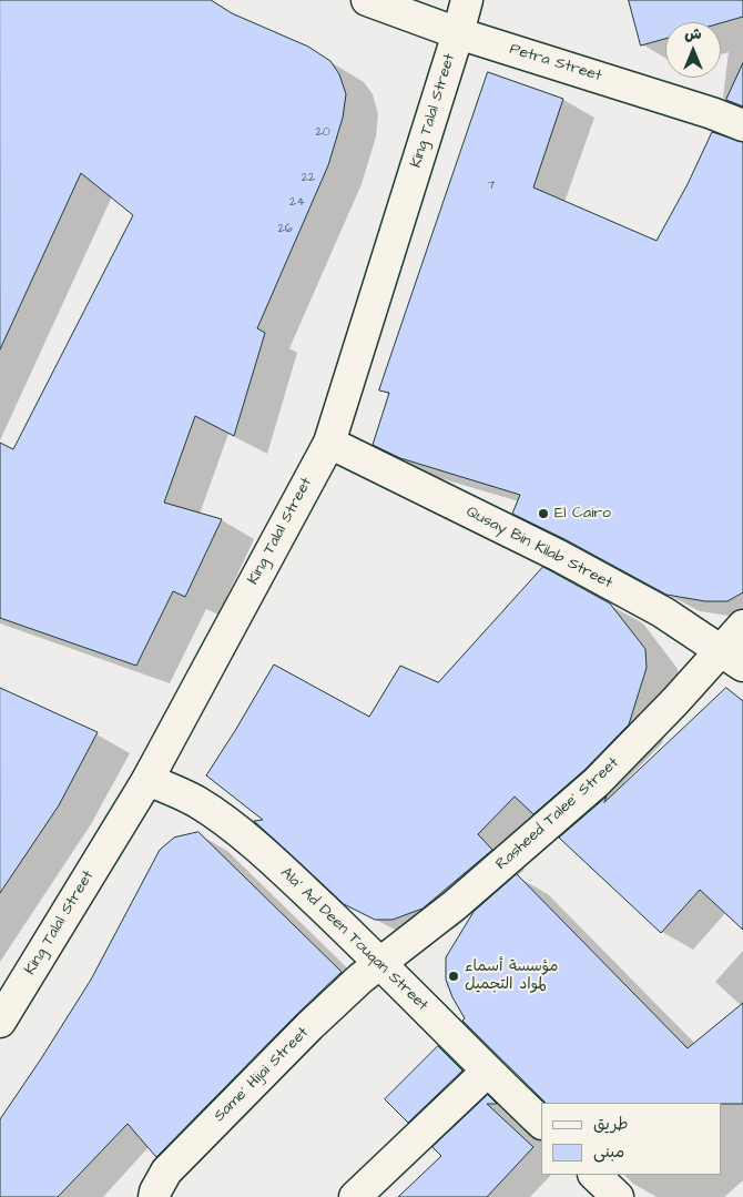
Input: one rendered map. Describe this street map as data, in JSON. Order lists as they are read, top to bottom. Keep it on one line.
{"streets":{"street":["Petra Street","King Talal Street","Qusay Bin Kilab Street","Rasheed Talee' Street","Ala' Ad Deen Touqan Street","Same' Hijai Street"]},"crossings":[["Petra Street","King Talal Street"],["King Talal Street","Qusay Bin Kilab Street"],["King Talal Street","Ala' Ad Deen Touqan Street"],["Qusay Bin Kilab Street","Rasheed Talee' Street"],["Rasheed Talee' Street","Ala' Ad Deen Touqan Street"],["Rasheed Talee' Street","Same' Hijai Street"],["Ala' Ad Deen Touqan Street","Same' Hijai Street"]],"places":["El Cairo","مؤسسة أسماء لمواد التجميل"],"house_numbers":["20","22","7","24","26"],"legend":["طريق","مبنى"],"north":"top"}
